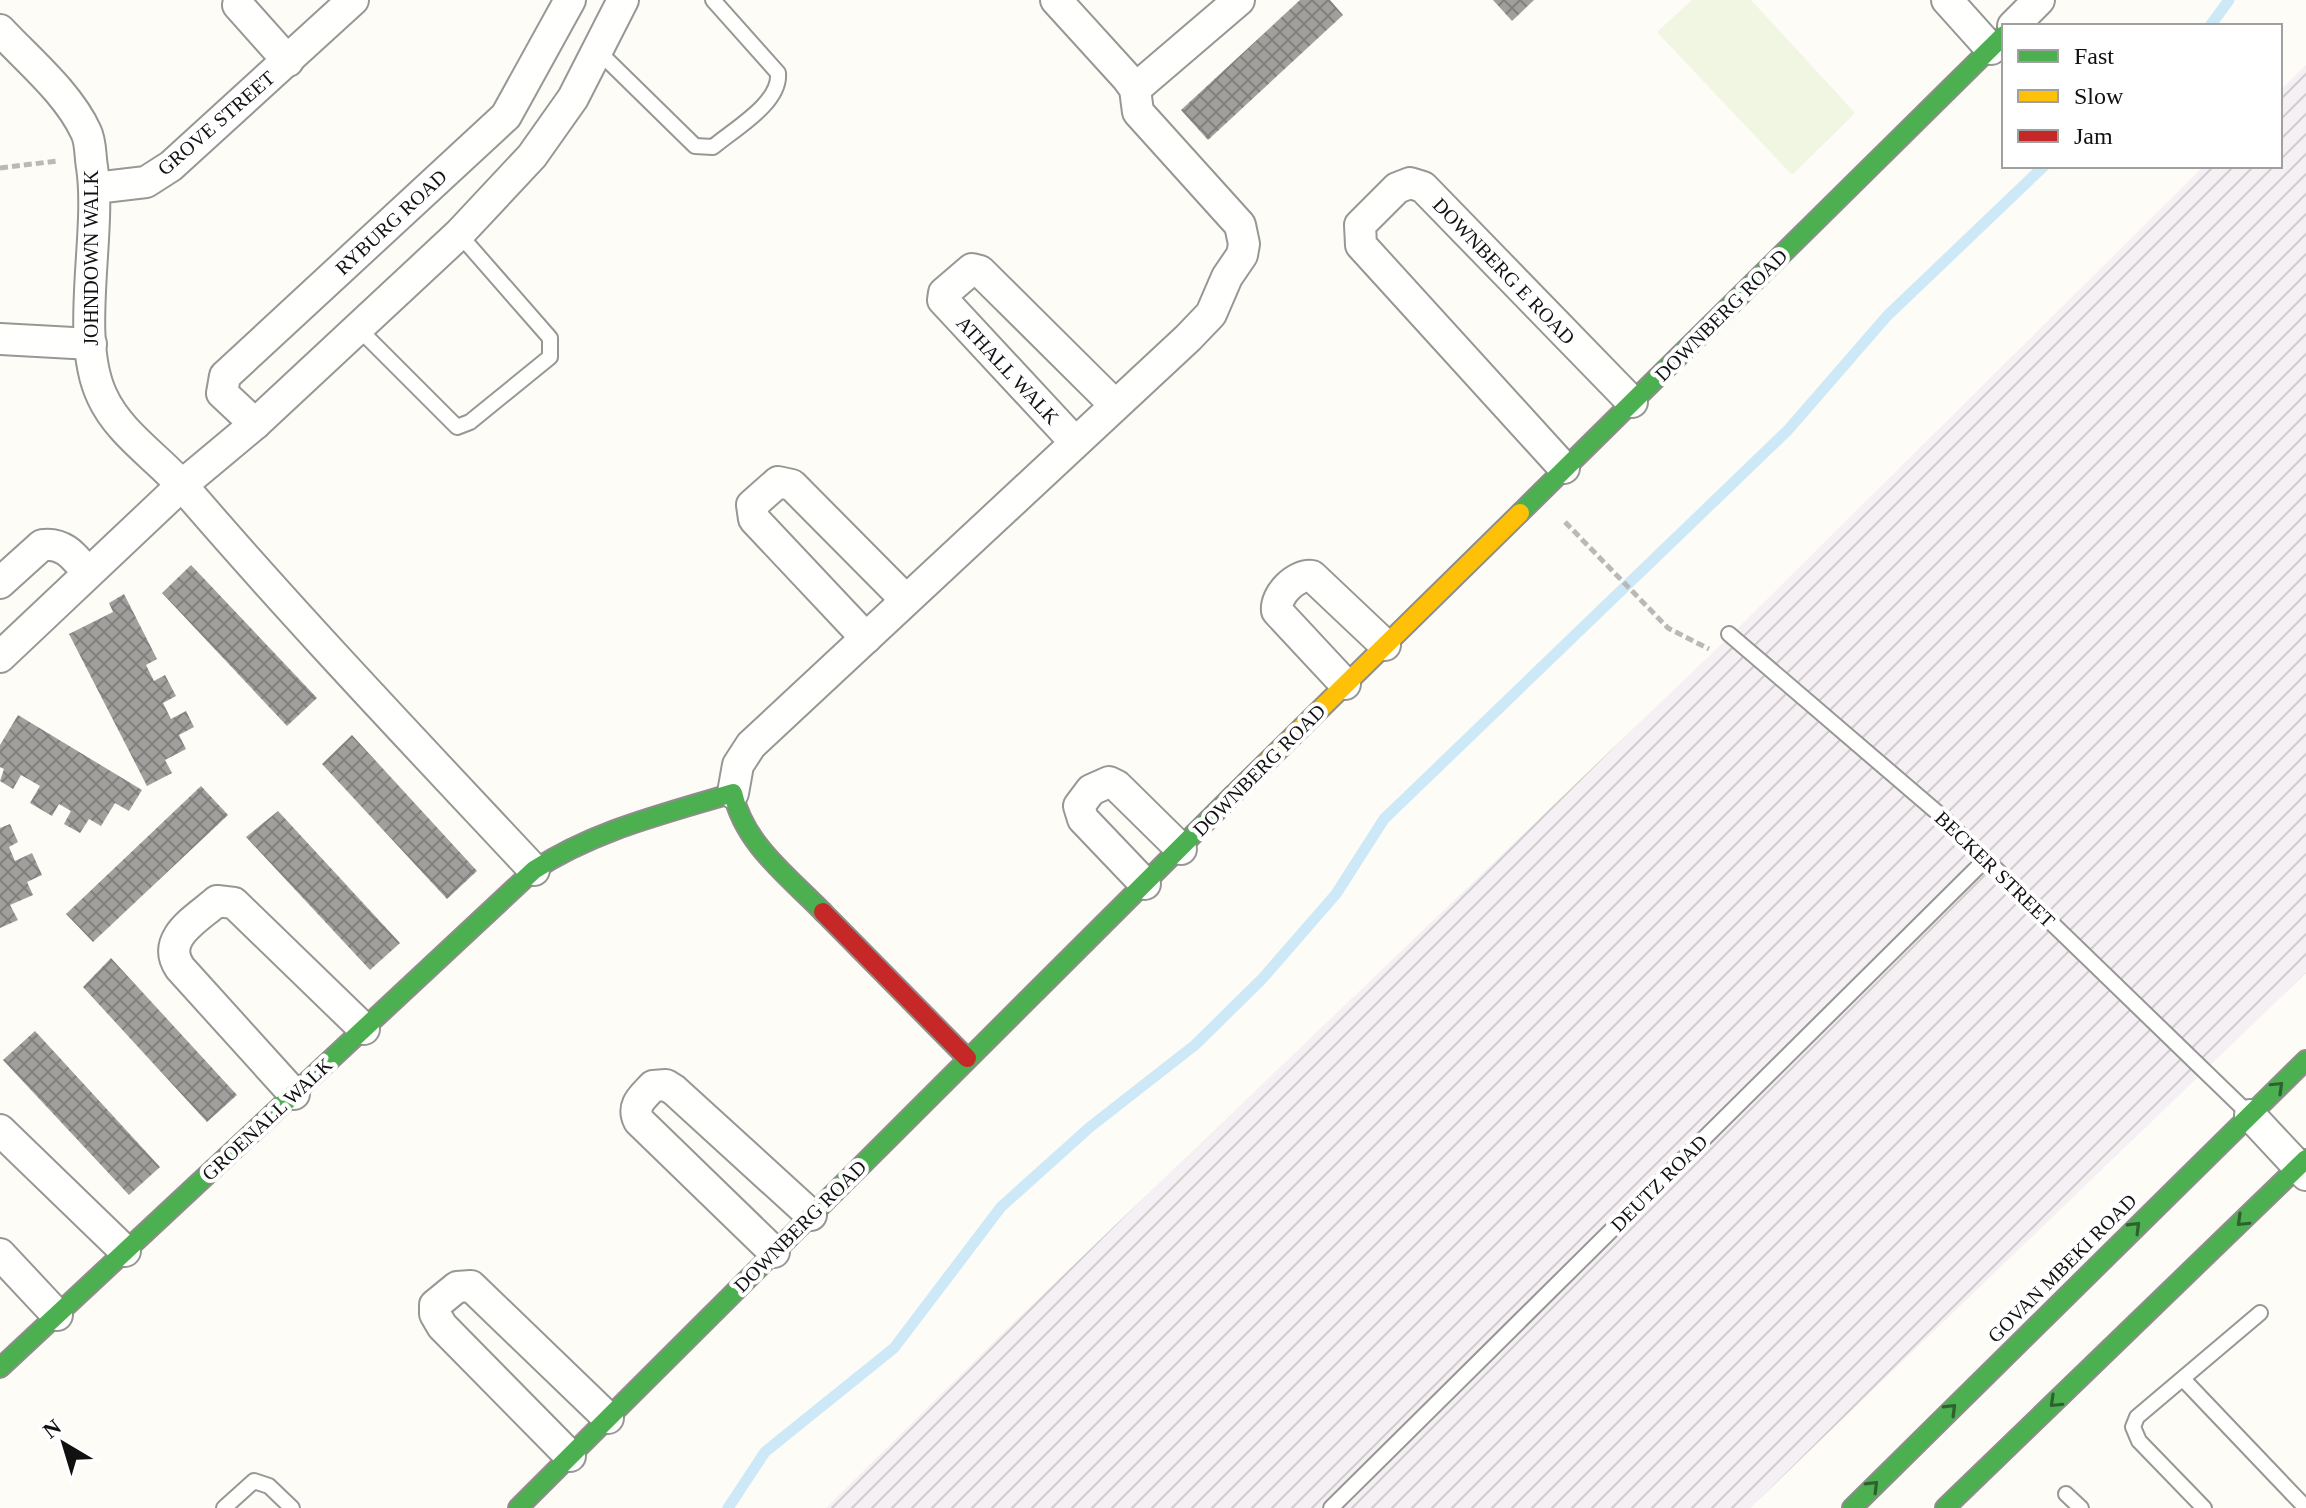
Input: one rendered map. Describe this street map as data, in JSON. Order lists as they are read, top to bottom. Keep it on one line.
{"streets":{"street":["GROVE STREET","RYBURG ROAD","JOHNDOWN WALK","DOWNBERG E ROAD","DOWNBERG ROAD","ATHALL WALK","GROENALL WALK","GOVAN MBEKI ROAD"],"lane":["BECKER STREET","DEUTZ ROAD"]},"crossings":[["GROVE STREET","JOHNDOWN WALK"],["DOWNBERG E ROAD","DOWNBERG ROAD"],["ATHALL WALK","GROENALL WALK"],["BECKER STREET","DEUTZ ROAD"],["BECKER STREET","GOVAN MBEKI ROAD"]],"legend":["Fast","Slow","Jam"],"north":"top left"}
